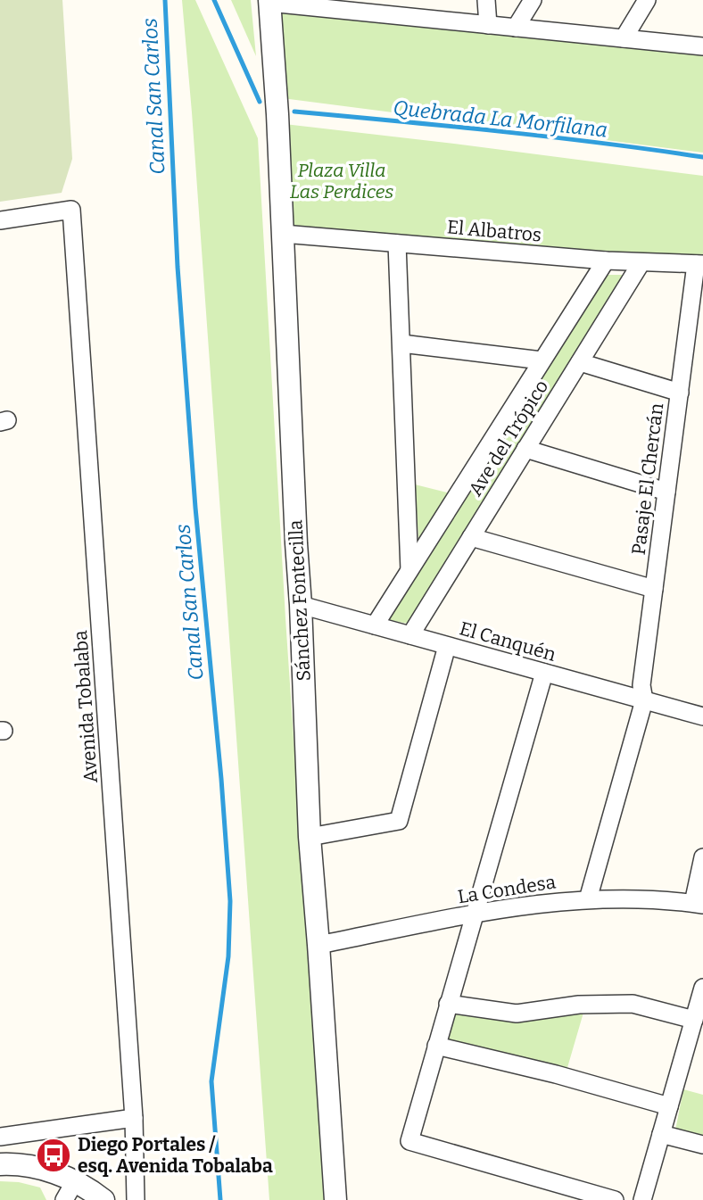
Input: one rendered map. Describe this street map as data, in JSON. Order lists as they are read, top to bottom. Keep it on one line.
{"streets":{"street":["El Albatros","Ave del Trópico","Pasaje El Chercán","Sánchez Fontecilla","El Canquén","Avenida Tobalaba","La Condesa"]},"crossings":[["El Albatros","Ave del Trópico"],["El Albatros","Pasaje El Chercán"],["El Albatros","Sánchez Fontecilla"],["Ave del Trópico","El Canquén"],["Pasaje El Chercán","El Canquén"],["Pasaje El Chercán","La Condesa"],["Sánchez Fontecilla","El Canquén"],["Sánchez Fontecilla","La Condesa"]],"water":["Canal San Carlos","Quebrada La Morfilana"],"parks":["Plaza Villa Las Perdices"],"places":{"bus stop":["Diego Portales / esq. Avenida Tobalaba"]}}
